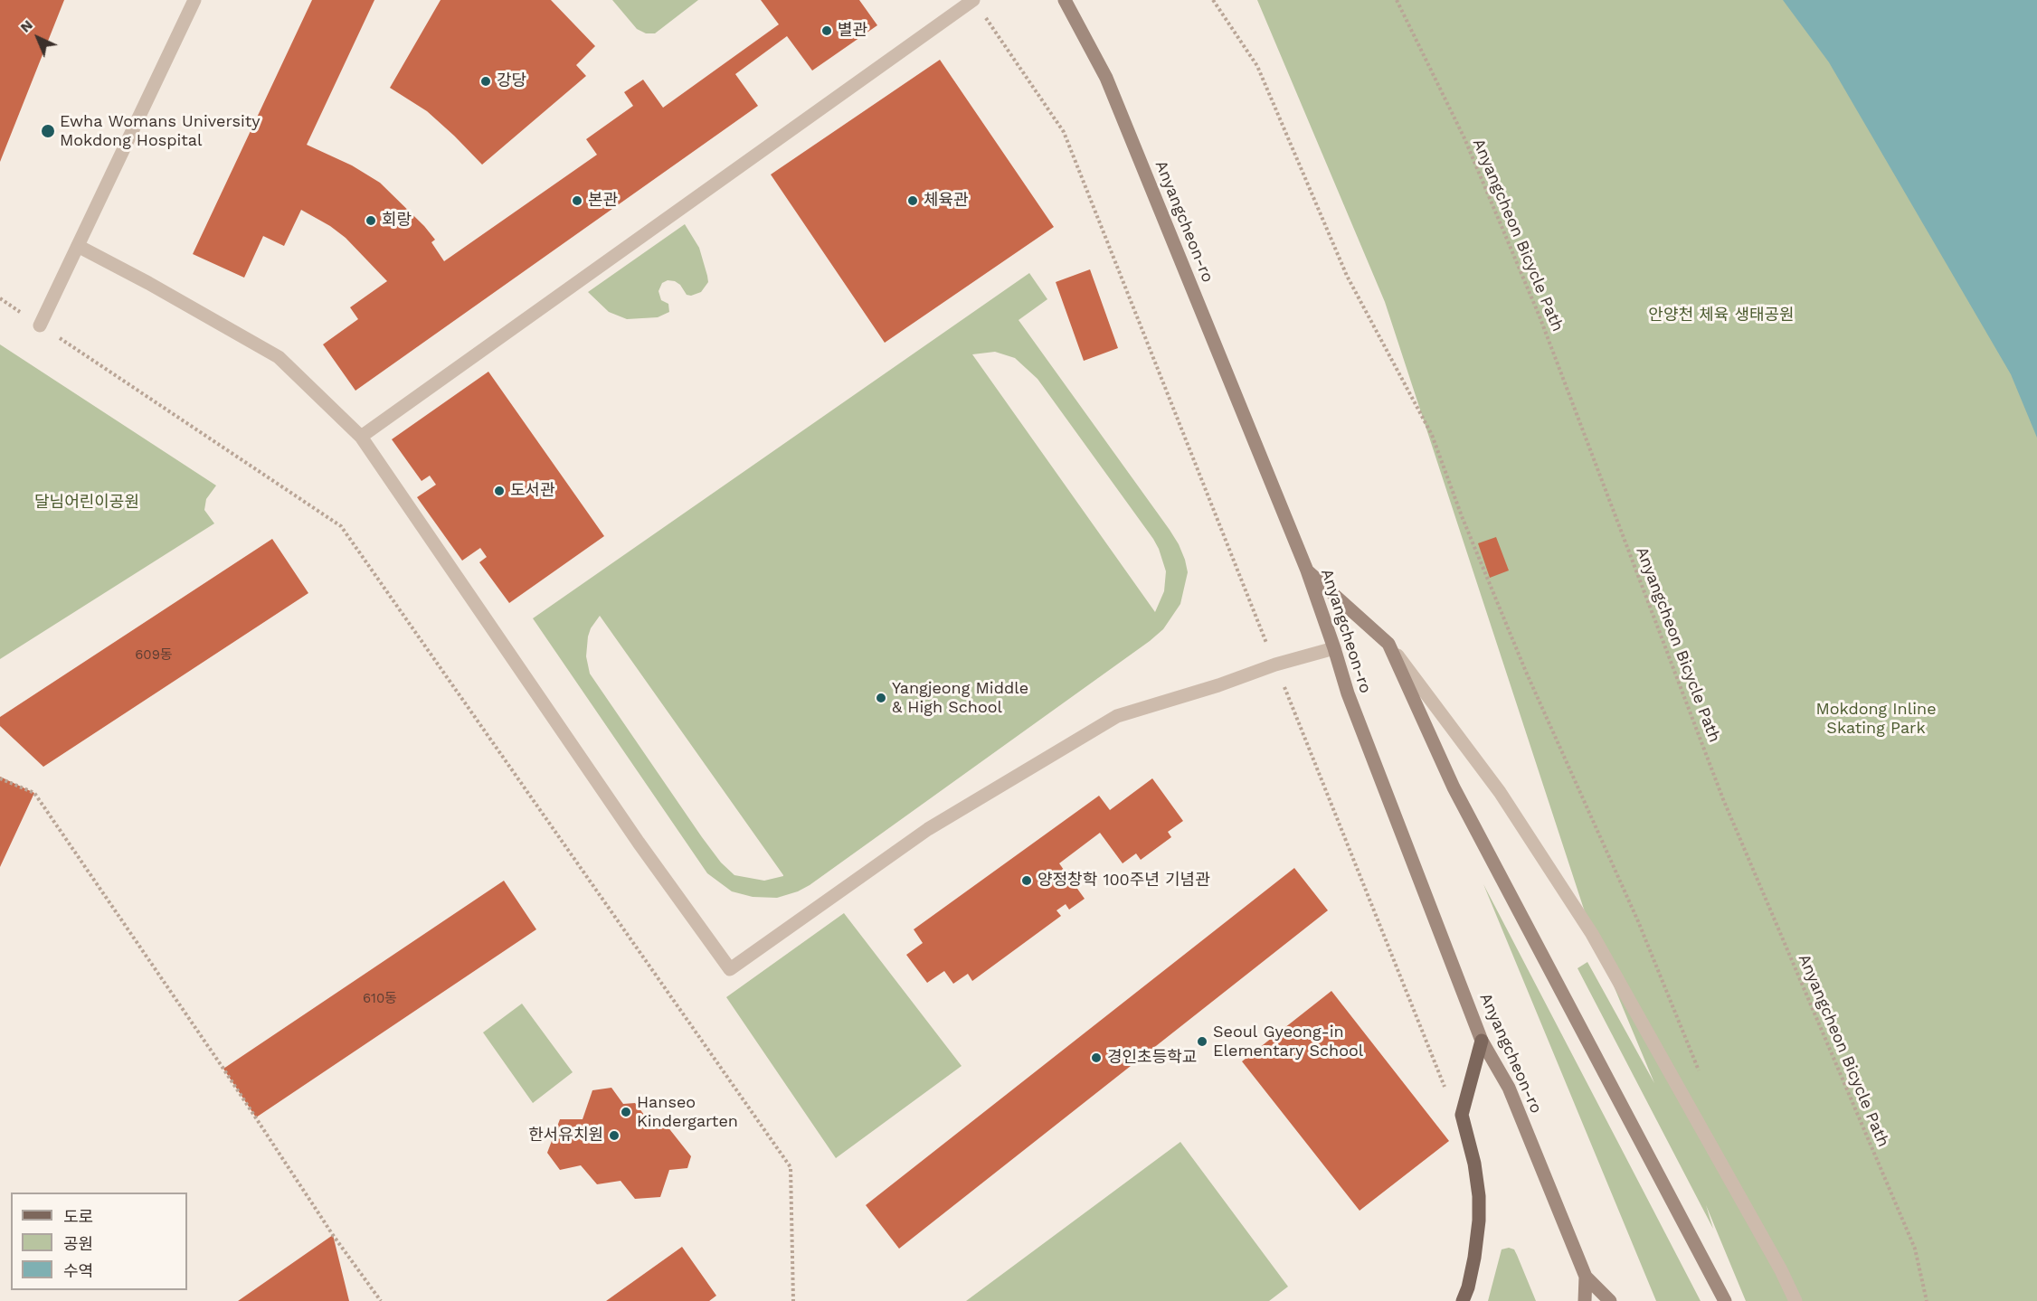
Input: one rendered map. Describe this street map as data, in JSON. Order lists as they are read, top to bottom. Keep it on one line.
{"streets":{"main road":["Anyangcheon-ro"],"path":["Anyangcheon Bicycle Path"]},"parks":["안양천 체육 생태공원","달님어린이공원","Mokdong Inline Skating Park"],"places":["별관","강당","Ewha Womans University Mokdong Hospital","본관","체육관","회랑","도서관","Yangjeong Middle & High School","양정창학 100주년 기념관","Seoul Gyeong-in Elementary School","경인초등학교","Hanseo Kindergarten","한서유치원"],"house_numbers":["609동","610동"],"legend":["도로","공원","수역"],"north":"top left"}
